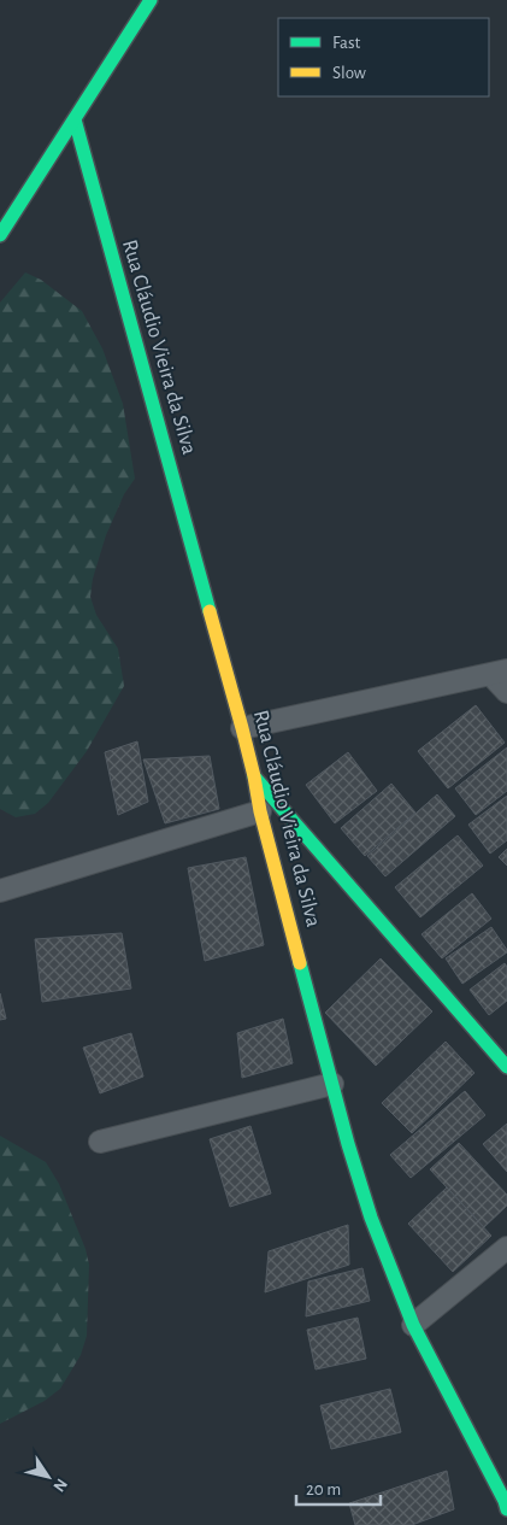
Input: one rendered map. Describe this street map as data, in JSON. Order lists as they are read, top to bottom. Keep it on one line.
{"streets":{"street":["Rua Cláudio Vieira da Silva"]},"legend":["Fast","Slow"],"scale_bar":"20 m","north":"bottom right"}
